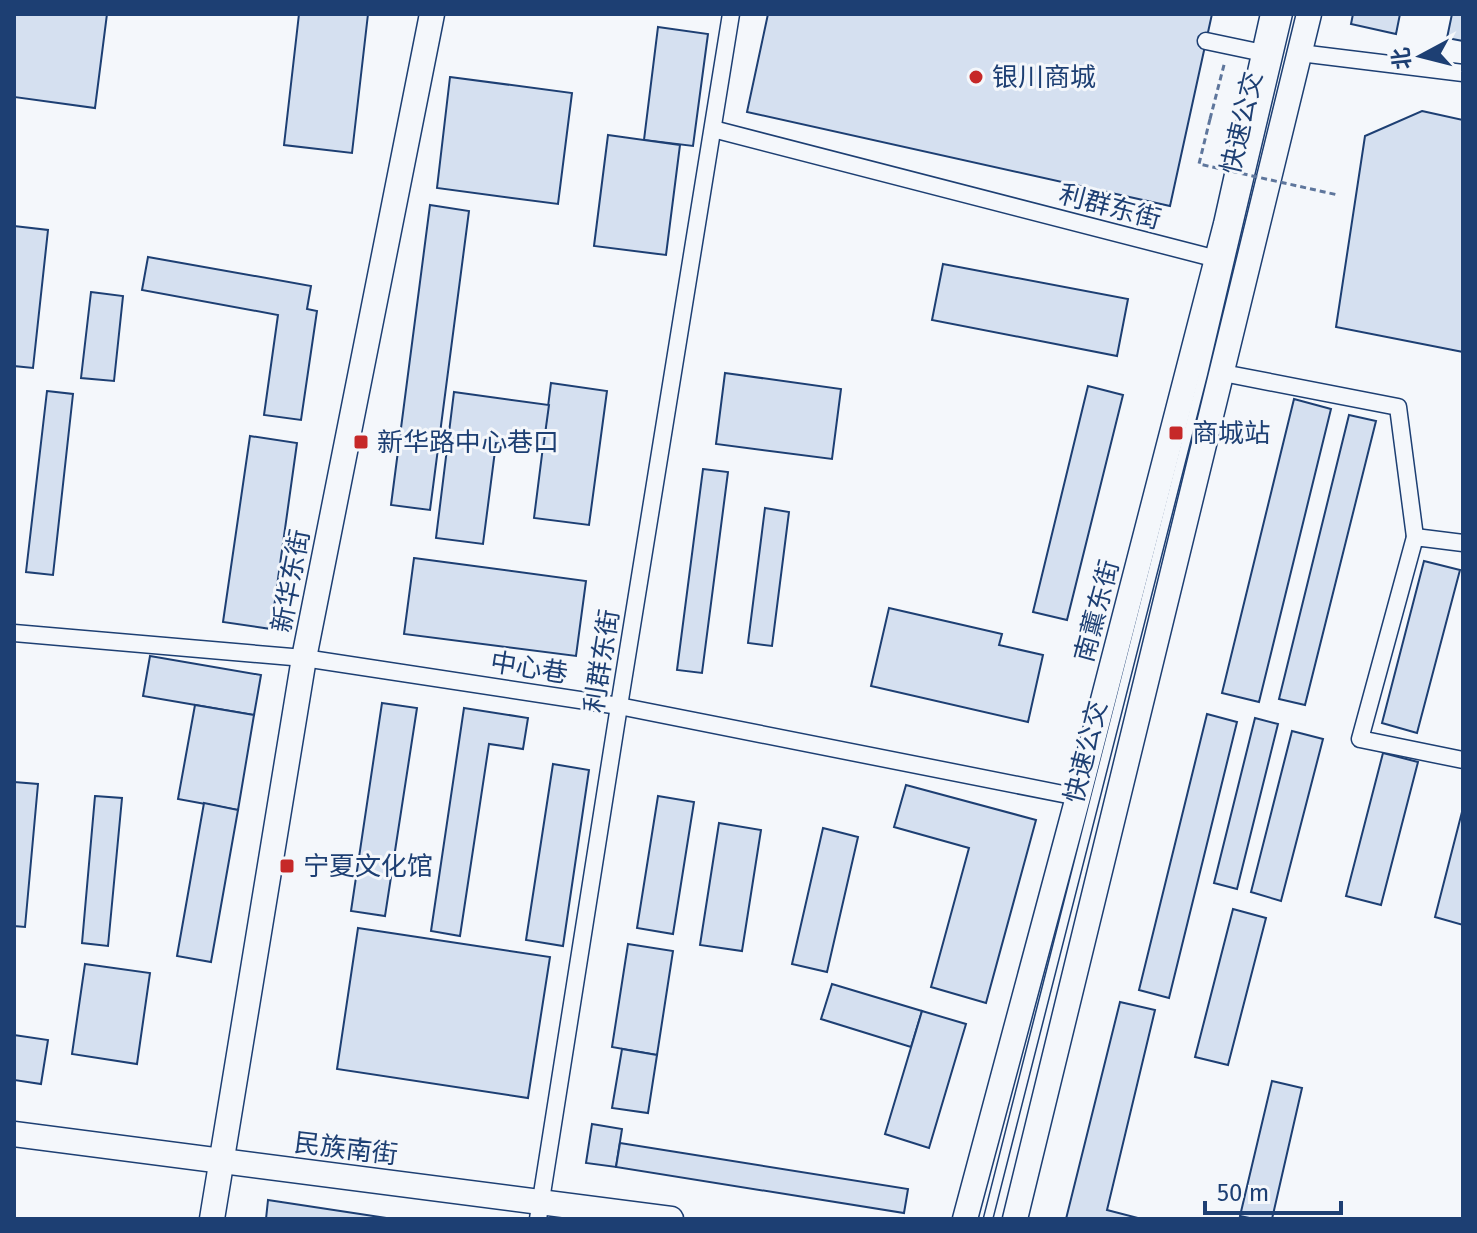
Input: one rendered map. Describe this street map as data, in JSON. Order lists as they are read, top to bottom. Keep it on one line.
{"streets":{"main road":["新华东街","南薰东街","民族南街"],"street":["利群东街","中心巷"],"lane":["快速公交"]},"crossings":[["利群东街","南薰东街"],["利群东街","中心巷"],["利群东街","民族南街"],["新华东街","中心巷"],["新华东街","民族南街"],["南薰东街","中心巷"]],"places":{"other":["银川商城"],"transit":["商城站","新华路中心巷口","宁夏文化馆"]},"scale_bar":"50 m","north":"left"}
